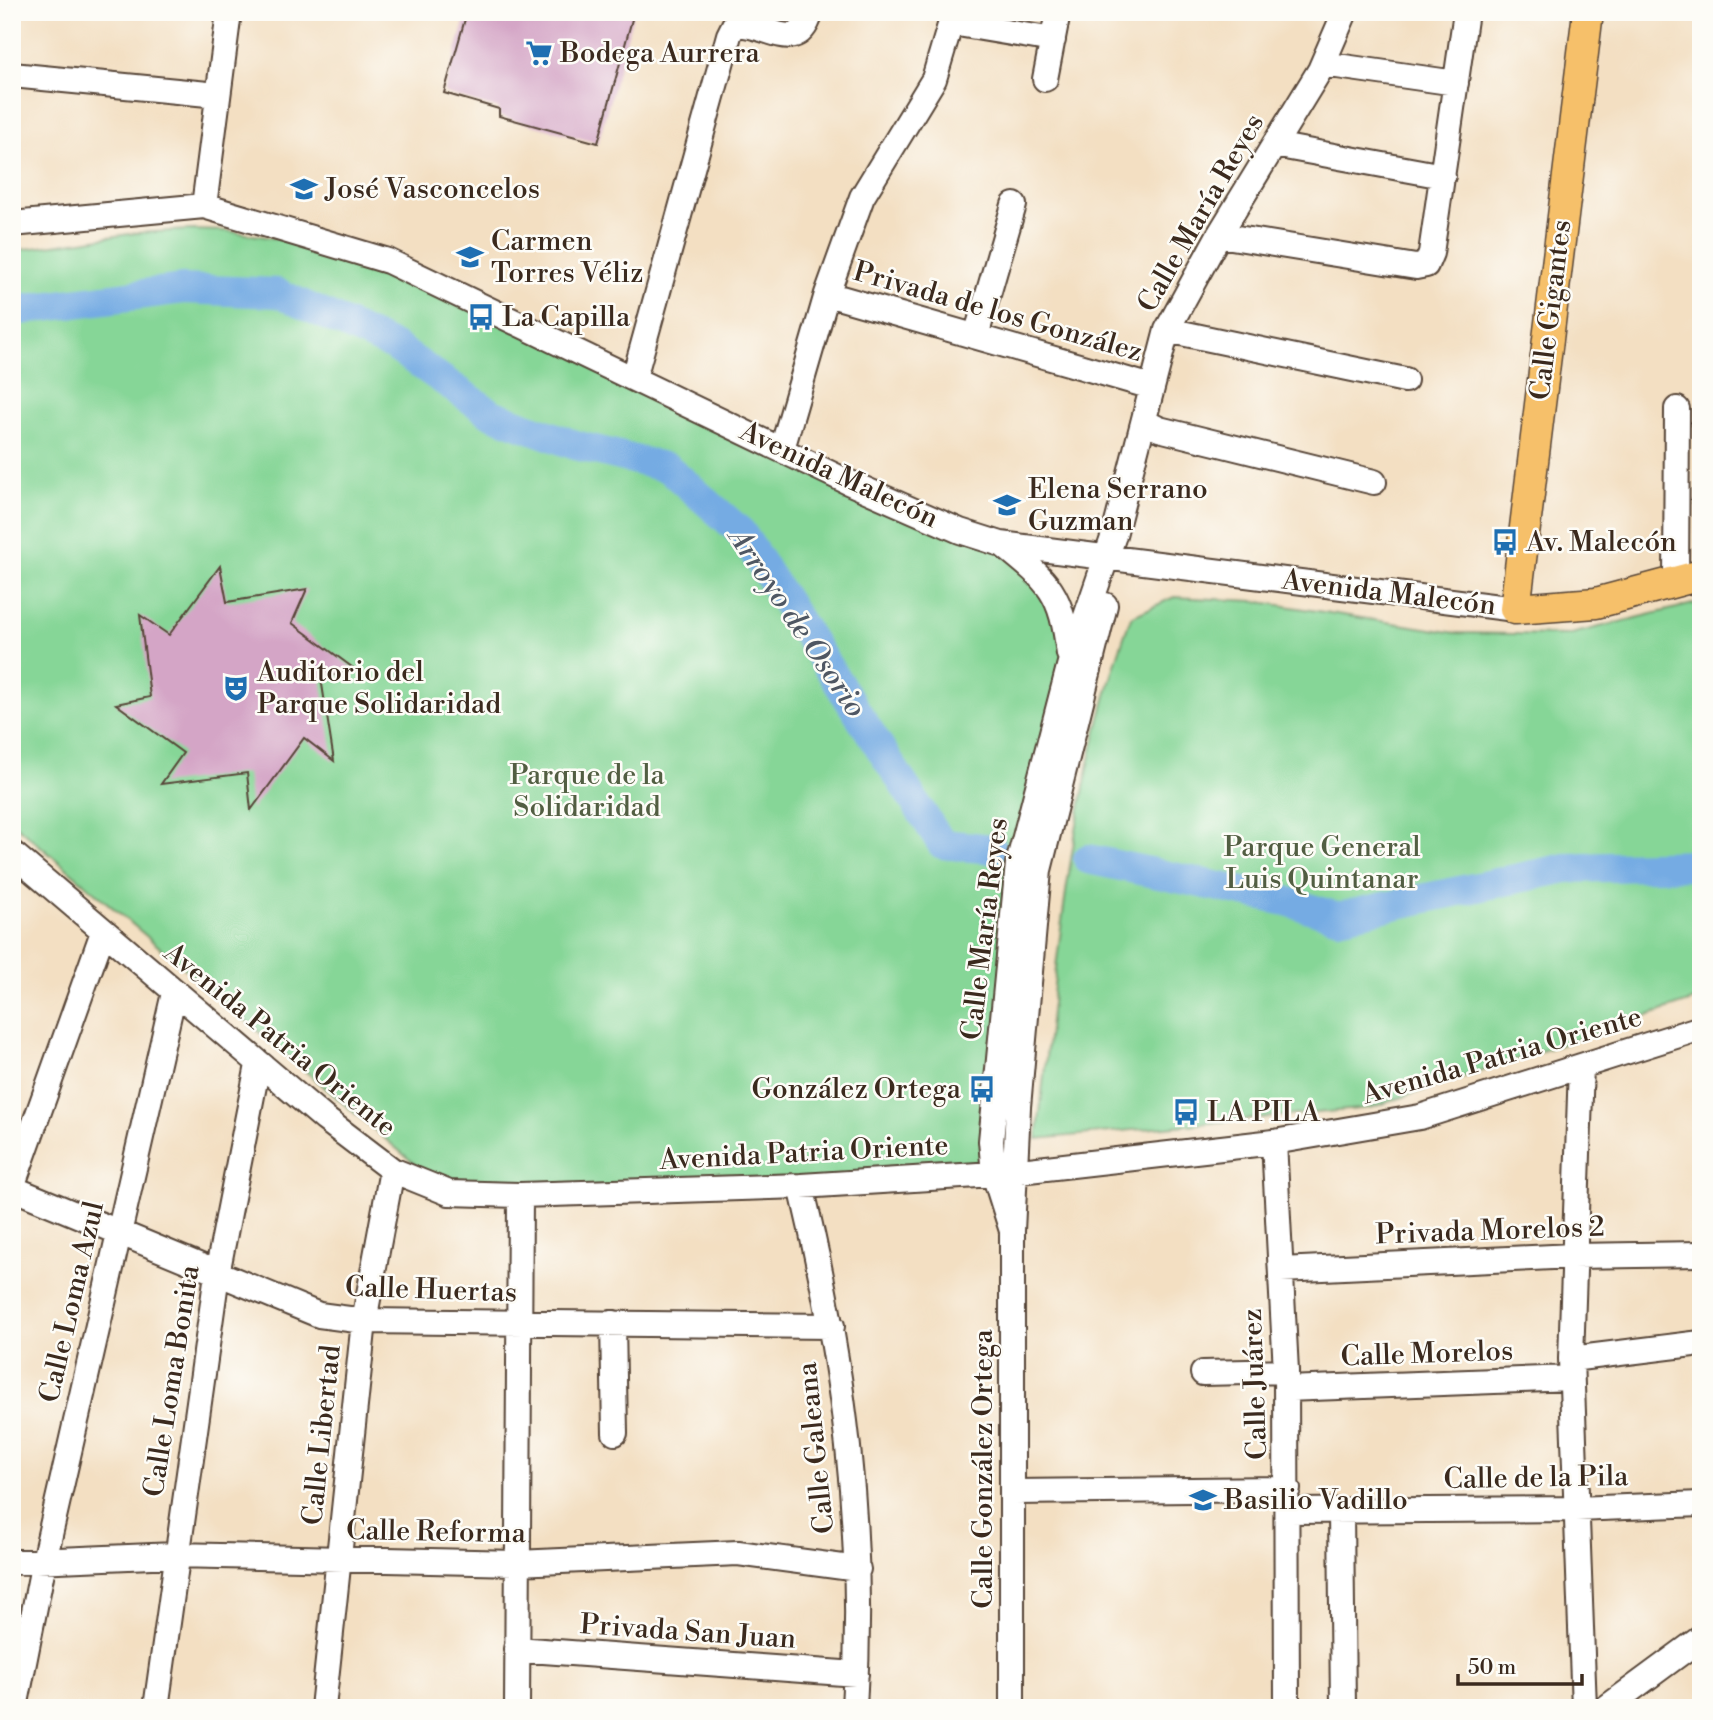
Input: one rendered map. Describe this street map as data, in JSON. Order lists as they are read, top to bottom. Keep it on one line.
{"streets":{"main road":["Calle Gigantes","Avenida Malecón"],"street":["Calle María Reyes","Privada de los González","Avenida Patria Oriente","Privada Morelos 2","Calle Huertas","Calle Loma Azul","Calle Morelos","Calle Loma Bonita","Calle Juárez","Calle Libertad","Calle Galeana","Calle González Ortega","Calle de la Pila","Calle Reforma","Privada San Juan"]},"crossings":[["Calle María Reyes","Privada de los González"],["Calle María Reyes","Avenida Malecón"],["Calle María Reyes","Avenida Patria Oriente"],["Calle María Reyes","Calle González Ortega"],["Calle Gigantes","Avenida Malecón"],["Avenida Patria Oriente","Calle Loma Azul"],["Avenida Patria Oriente","Calle Loma Bonita"],["Avenida Patria Oriente","Calle Juárez"],["Avenida Patria Oriente","Calle Libertad"],["Avenida Patria Oriente","Calle Galeana"],["Avenida Patria Oriente","Calle González Ortega"],["Privada Morelos 2","Calle Juárez"],["Calle Huertas","Calle Loma Azul"],["Calle Huertas","Calle Loma Bonita"],["Calle Huertas","Calle Libertad"],["Calle Huertas","Calle Galeana"],["Calle Loma Azul","Calle Reforma"],["Calle Morelos","Calle Juárez"],["Calle Loma Bonita","Calle Reforma"],["Calle Juárez","Calle de la Pila"],["Calle Libertad","Calle Reforma"],["Calle Galeana","Calle Reforma"],["Calle Galeana","Privada San Juan"],["Calle González Ortega","Calle de la Pila"]],"water":["Arroyo de Osorio"],"parks":["Parque de la Solidaridad","Parque General Luis Quintanar"],"places":{"supermarket":["Bodega Aurrera"],"school or university":["José Vasconcelos","Carmen Torres Véliz","Elena Serrano Guzman","Basilio Vadillo"],"bus stop":["La Capilla","Av. Malecón","González Ortega","LA PILA"],"theatre":["Auditorio del Parque Solidaridad"]},"scale_bar":"50 m"}
